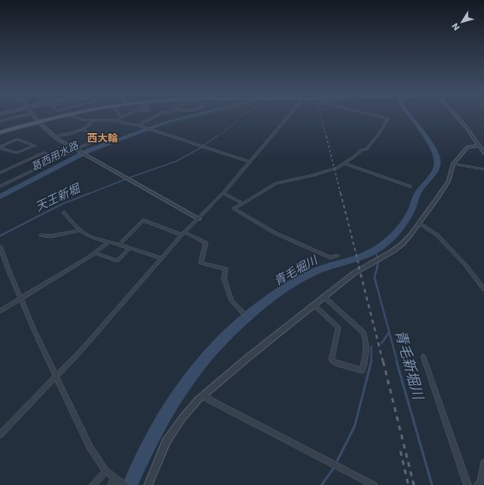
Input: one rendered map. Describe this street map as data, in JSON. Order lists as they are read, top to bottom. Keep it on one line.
{"districts":["西大輪"],"water":["葛西用水路","天王新堀","青毛堀川","青毛新堀川"],"north":"bottom left"}
